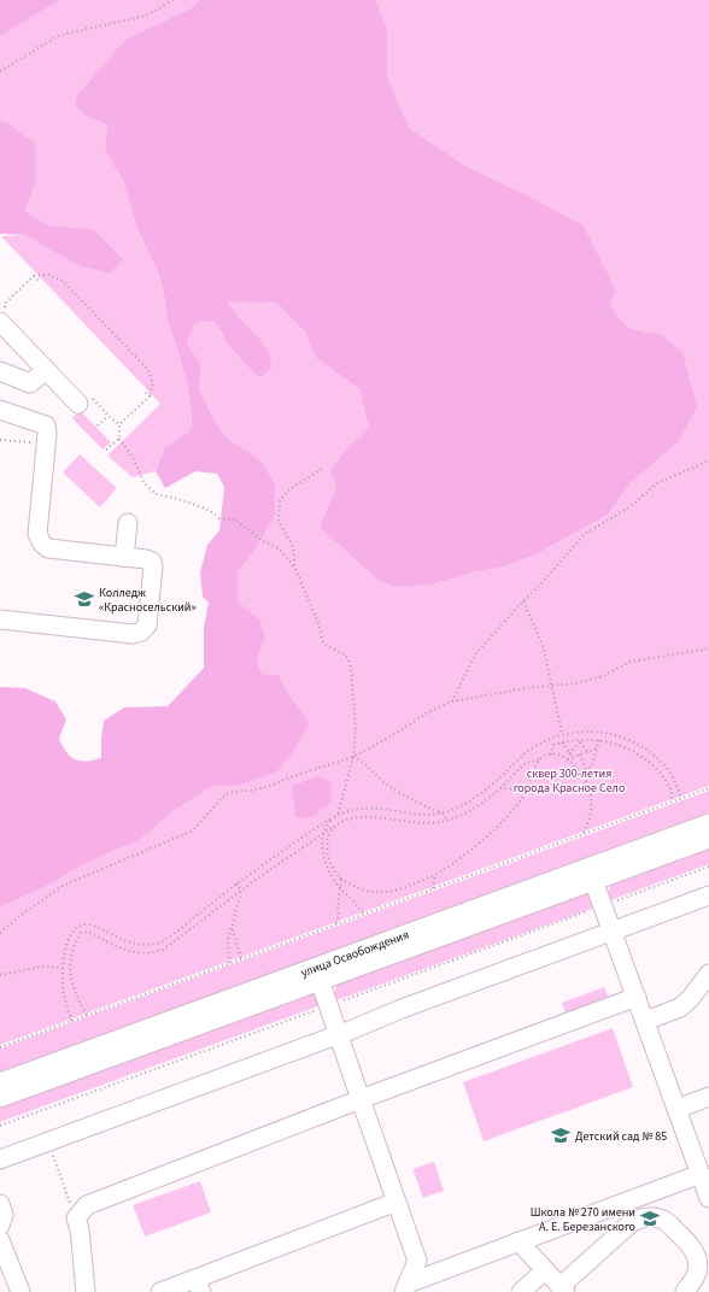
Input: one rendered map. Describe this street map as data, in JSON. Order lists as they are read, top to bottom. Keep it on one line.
{"streets":{"street":["улица Освобождения"]},"parks":["сквер 300-летия города Красное Село"],"places":{"school or university":["Колледж «Красносельский»","Детский сад № 85","Школа № 270 имени А. Е. Березанского"]}}
